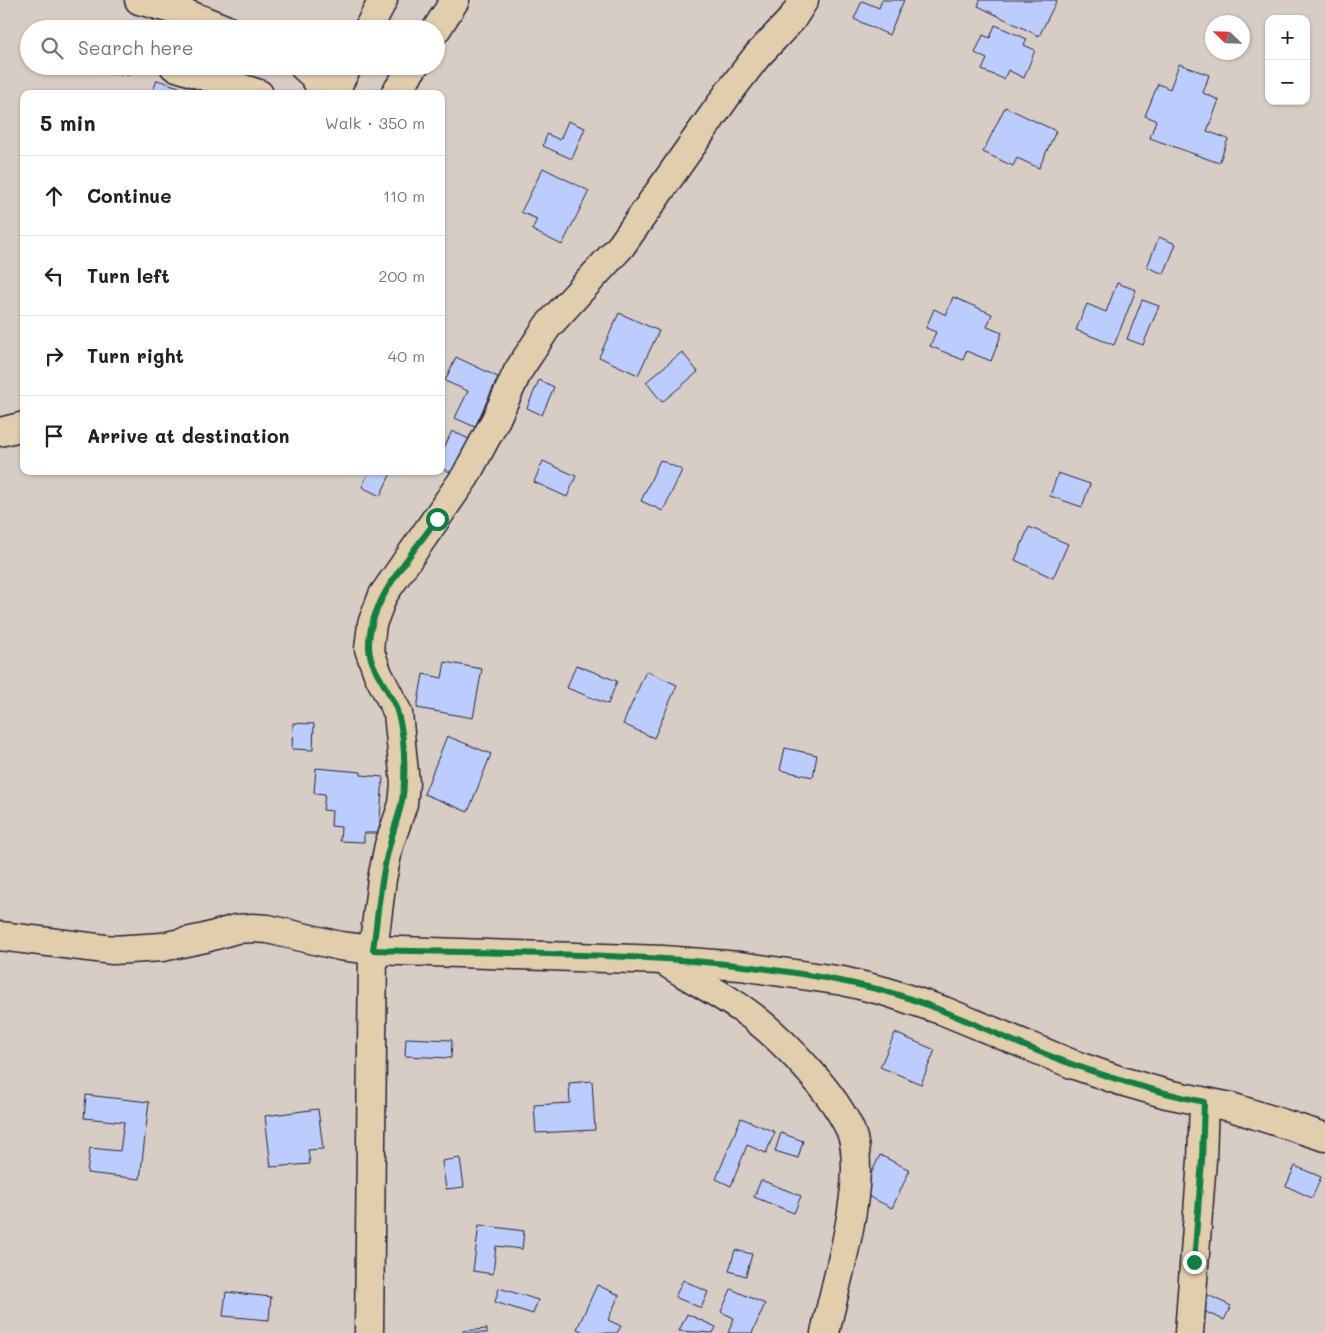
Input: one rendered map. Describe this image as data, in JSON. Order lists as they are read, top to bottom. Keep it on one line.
{"north":"top left","page":{"map_buttons":["+","−"],"search":"Search here","heading":["5 min","Walk · 350 m"],"list":[["Continue","110 m"],["Turn left","200 m"],["Turn right","40 m"],"Arrive at destination"]}}
